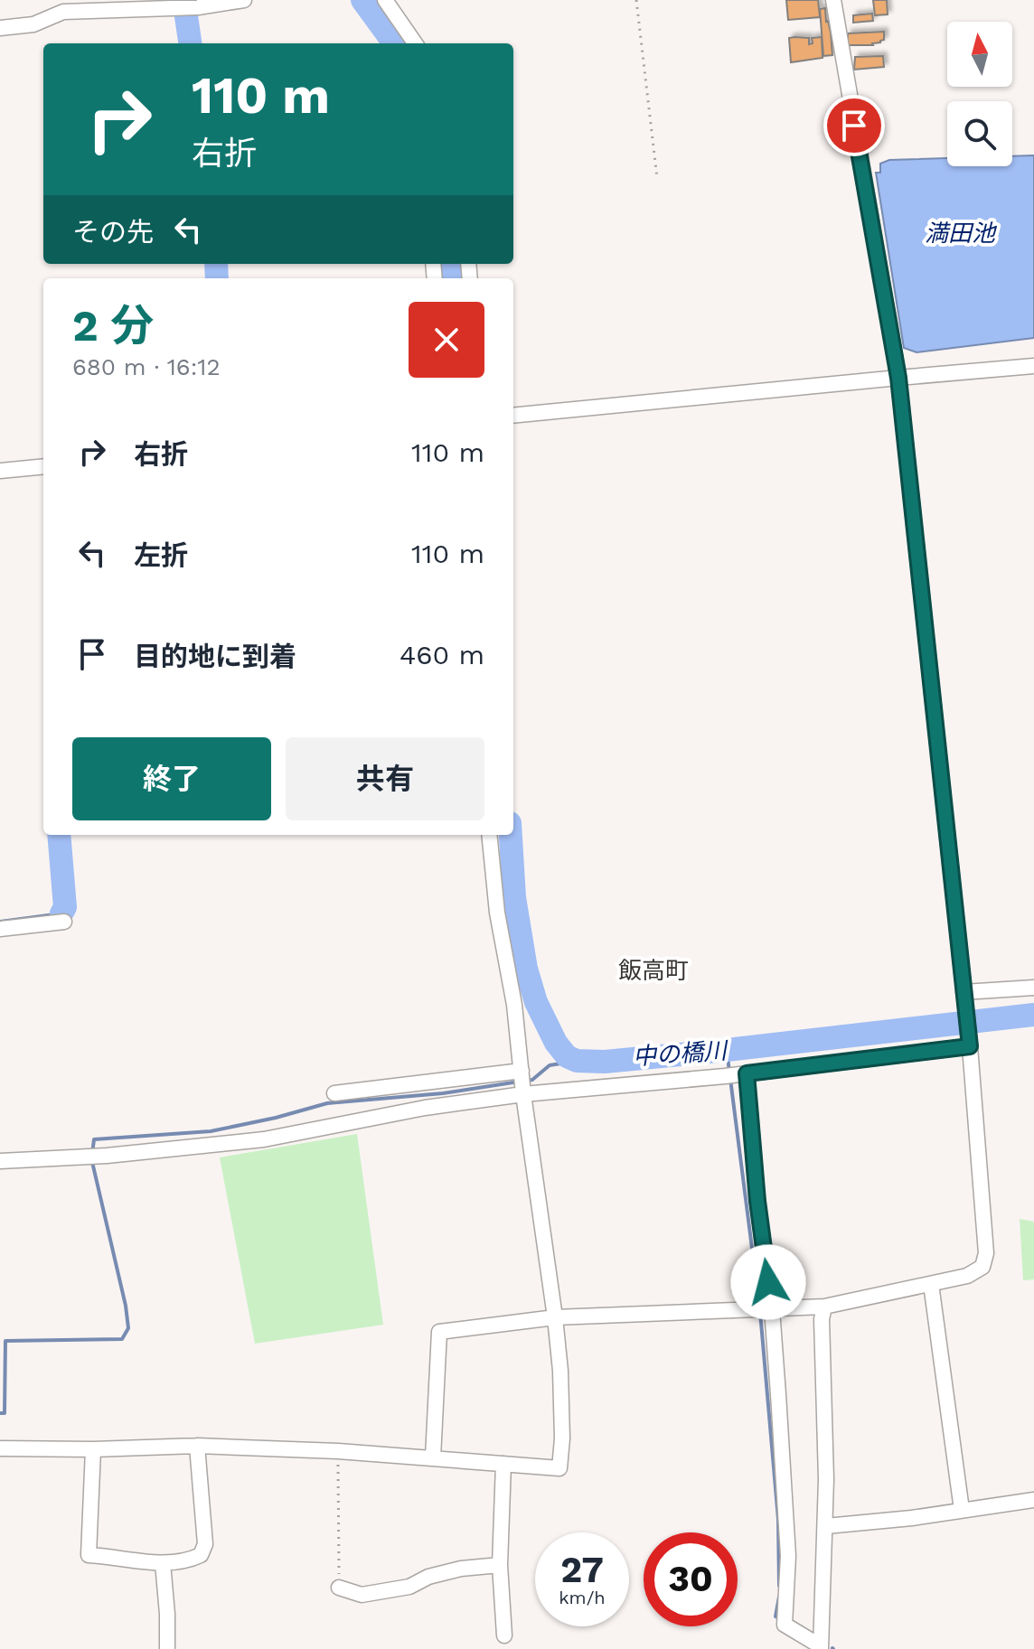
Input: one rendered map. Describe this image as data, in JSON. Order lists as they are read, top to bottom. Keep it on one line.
{"districts":["飯高町"],"water":["満田池","中の橋川"],"north":"top","page":{"turn":["110 m","右折"],"then":"その先","heading":["2 分","680 m · 16:12"],"list":[{"name":"右折","value":"110 m"},{"name":"左折","value":"110 m"},{"name":"目的地に到着","value":"460 m"}],"buttons":["終了","共有"],"speed":"27 km/h","limit":"30"}}
